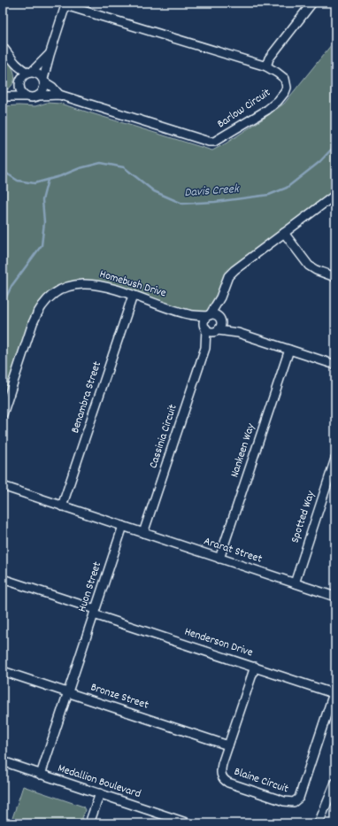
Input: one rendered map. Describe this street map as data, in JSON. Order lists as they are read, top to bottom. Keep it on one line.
{"streets":{"street":["Barlow Circuit","Homebush Drive","Benambra Street","Cassinia Circuit","Nankeen Way","Spotted Way","Ararat Street","Huon Street","Henderson Drive","Bronze Street","Blaine Circuit","Medallion Boulevard"]},"crossings":[["Homebush Drive","Benambra Street"],["Homebush Drive","Cassinia Circuit"],["Cassinia Circuit","Ararat Street"],["Nankeen Way","Ararat Street"],["Spotted Way","Ararat Street"],["Ararat Street","Huon Street"],["Huon Street","Henderson Drive"],["Huon Street","Bronze Street"],["Huon Street","Medallion Boulevard"],["Henderson Drive","Blaine Circuit"],["Bronze Street","Blaine Circuit"]],"water":["Davis Creek"]}
